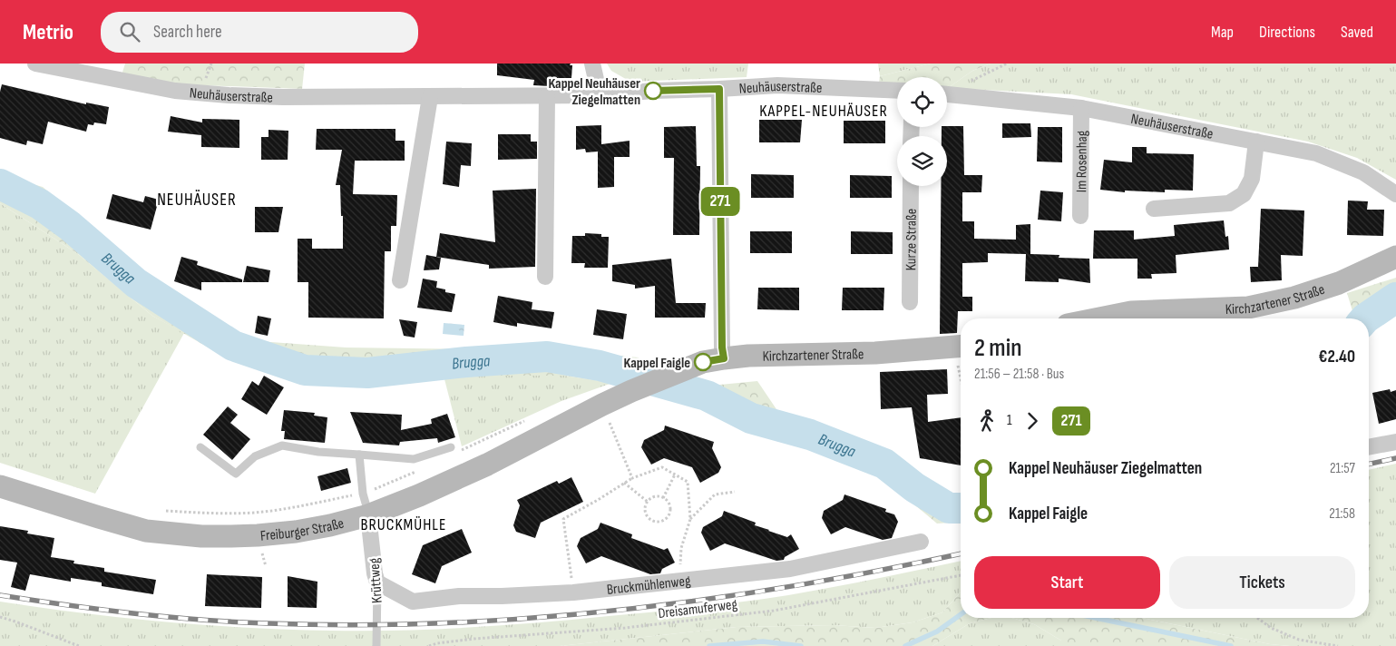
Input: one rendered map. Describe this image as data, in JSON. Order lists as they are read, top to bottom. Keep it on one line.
{"streets":{"street":["Neuhäuserstraße","Im Rosenhag","Kurze Straße","Kirchzartener Straße","Freiburger Straße","Krüttweg","Bruckmühlenweg"],"path":["Dreisamuferweg"]},"crossings":[["Neuhäuserstraße","Im Rosenhag"],["Kirchzartener Straße","Freiburger Straße"],["Freiburger Straße","Krüttweg"],["Krüttweg","Bruckmühlenweg"]],"districts":["KAPPEL-NEUHÄUSER","NEUHÄUSER","BRUCKMÜHLE"],"water":["Brugga"],"places":["Kappel Neuhäuser Ziegelmatten","Kappel Faigle"],"lines":["bus line 271"],"page":{"header":"Metrio","search":"Search here","nav":["Map","Directions","Saved"],"on_map":"271","heading":["2 min","21:56 – 21:58 · Bus","€2.40"],"legs":["1","271"],"list":[{"name":"Kappel Neuhäuser Ziegelmatten","value":"21:57"},{"name":"Kappel Faigle","value":"21:58"}],"buttons":["Start","Tickets"]}}
